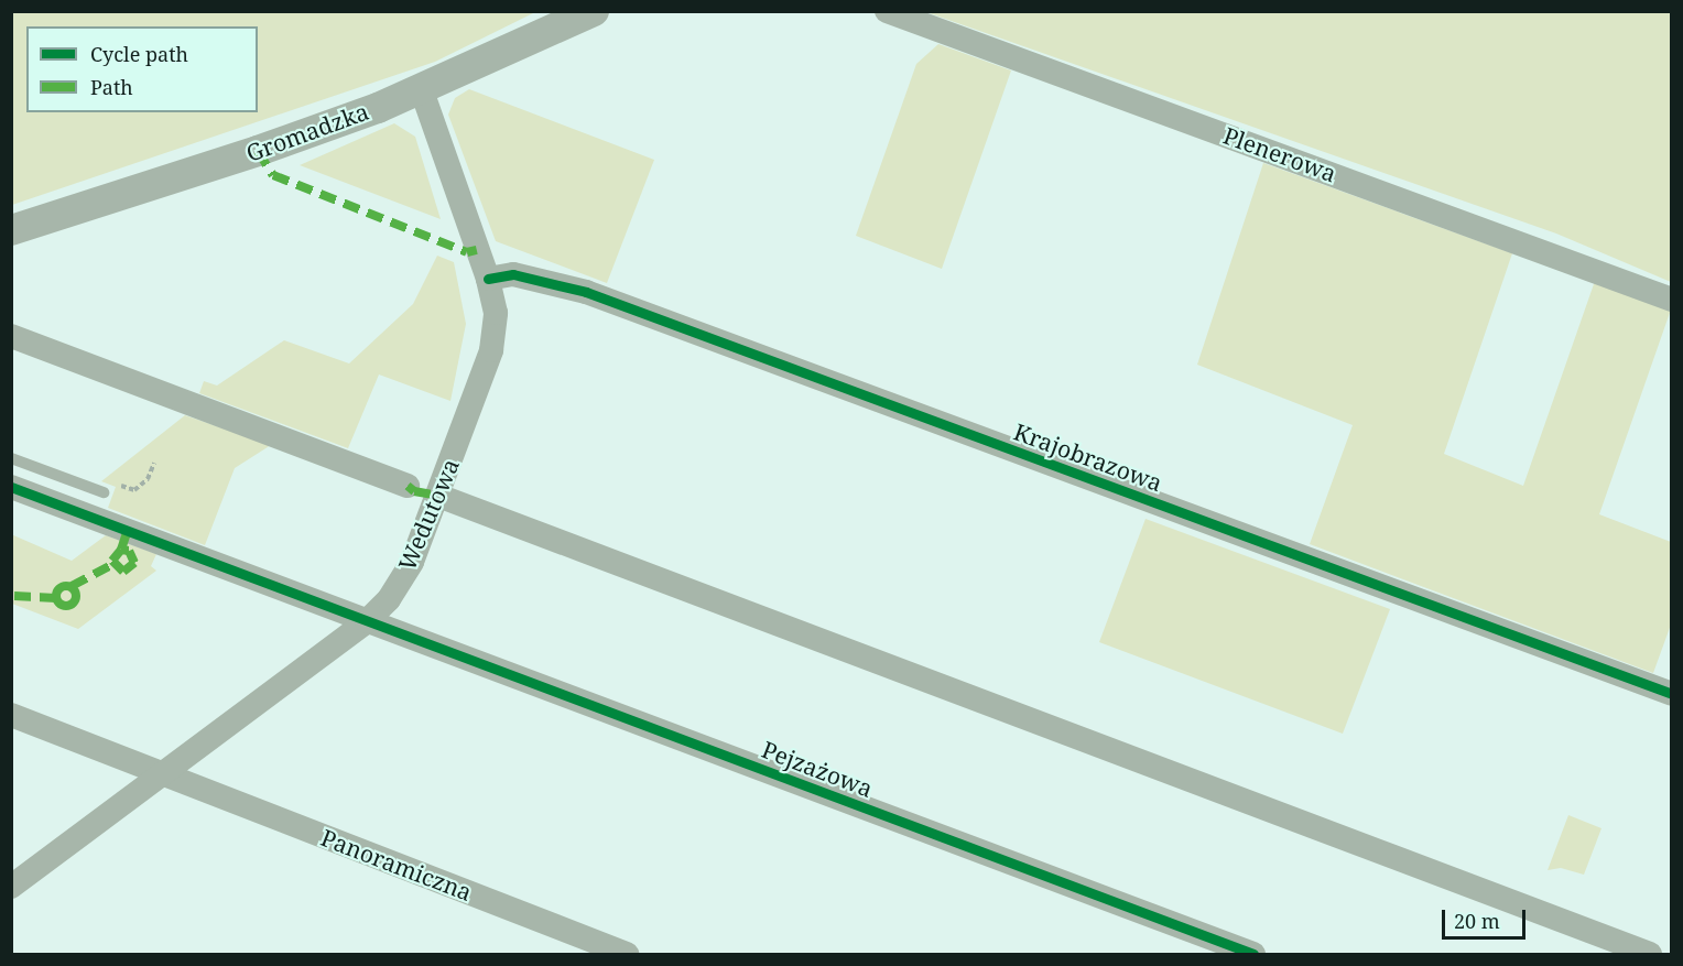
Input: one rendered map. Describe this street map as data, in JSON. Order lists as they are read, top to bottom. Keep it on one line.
{"streets":{"street":["Gromadzka","Plenerowa","Krajobrazowa","Wedutowa","Pejzażowa","Panoramiczna"]},"crossings":[["Gromadzka","Wedutowa"],["Krajobrazowa","Wedutowa"],["Wedutowa","Pejzażowa"],["Wedutowa","Panoramiczna"]],"legend":["Cycle path","Path"],"scale_bar":"20 m"}
